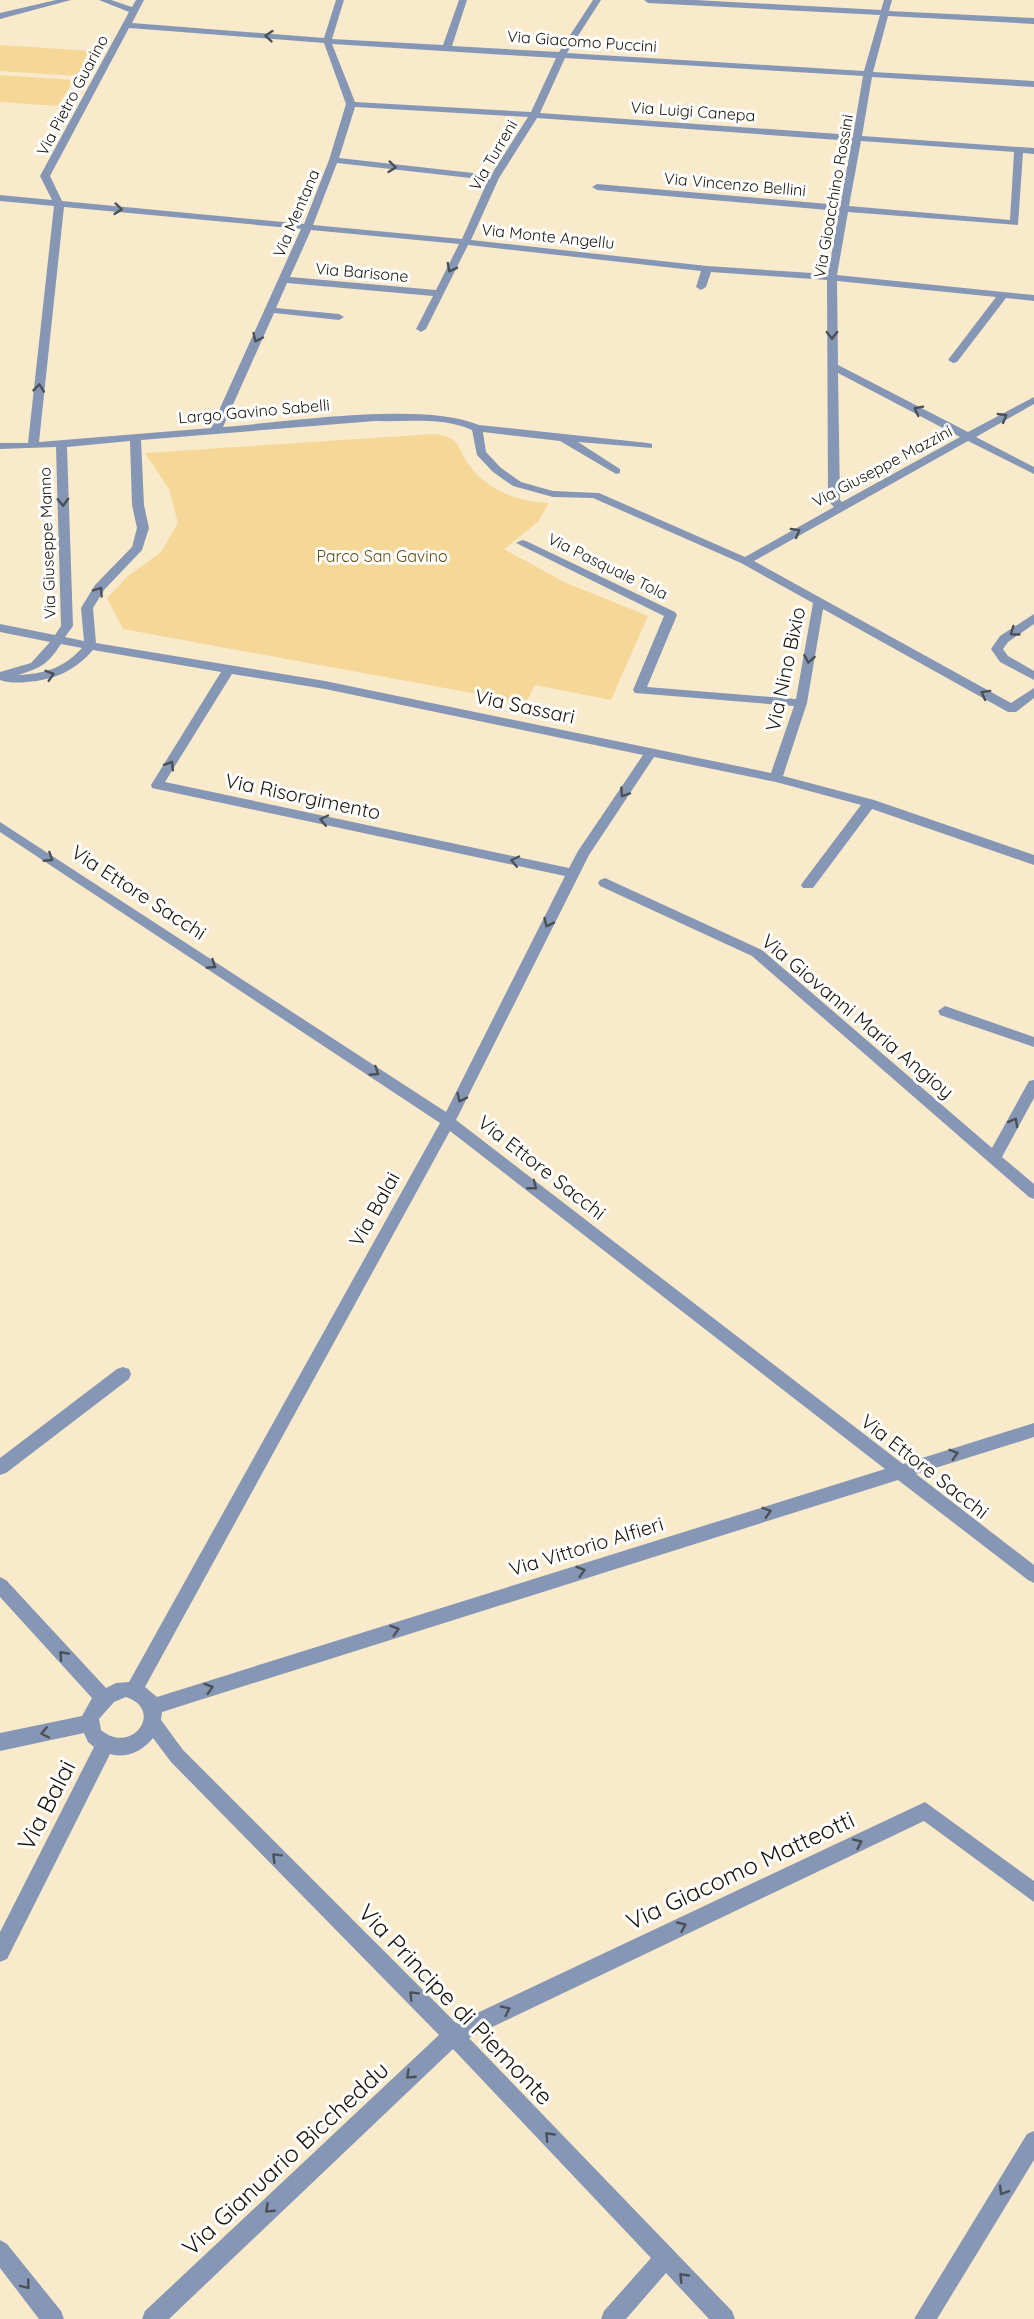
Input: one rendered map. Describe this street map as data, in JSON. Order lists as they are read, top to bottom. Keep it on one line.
{"streets":{"street":["Via Giacomo Puccini","Via Pietro Guarino","Via Luigi Canepa","Via Turreni","Via Vincenzo Bellini","Via Gioacchino Rossini","Via Mentana","Via Monte Angellu","Via Barisone","Largo Gavino Sabelli","Via Giuseppe Mazzini","Via Giuseppe Manno","Via Pasquale Tola","Via Nino Bixio","Via Sassari","Via Risorgimento","Via Ettore Sacchi","Via Giovanni Maria Angioy","Via Balai","Via Vittorio Alfieri","Via Giacomo Matteotti","Via Principe di Piemonte","Via Gianuario Biccheddu"]},"crossings":[["Via Giacomo Puccini","Via Pietro Guarino"],["Via Giacomo Puccini","Via Turreni"],["Via Giacomo Puccini","Via Gioacchino Rossini"],["Via Pietro Guarino","Via Monte Angellu"],["Via Pietro Guarino","Via Giuseppe Manno"],["Via Luigi Canepa","Via Turreni"],["Via Luigi Canepa","Via Vincenzo Bellini"],["Via Luigi Canepa","Via Gioacchino Rossini"],["Via Luigi Canepa","Via Mentana"],["Via Turreni","Via Monte Angellu"],["Via Turreni","Via Barisone"],["Via Vincenzo Bellini","Via Gioacchino Rossini"],["Via Gioacchino Rossini","Via Monte Angellu"],["Via Gioacchino Rossini","Via Giuseppe Mazzini"],["Via Mentana","Via Monte Angellu"],["Via Mentana","Via Barisone"],["Via Mentana","Largo Gavino Sabelli"],["Via Monte Angellu","Via Giuseppe Manno"],["Largo Gavino Sabelli","Via Giuseppe Manno"],["Via Giuseppe Manno","Via Sassari"],["Via Pasquale Tola","Via Nino Bixio"],["Via Nino Bixio","Via Sassari"],["Via Sassari","Via Risorgimento"],["Via Sassari","Via Balai"],["Via Risorgimento","Via Balai"],["Via Ettore Sacchi","Via Balai"],["Via Ettore Sacchi","Via Vittorio Alfieri"],["Via Balai","Via Vittorio Alfieri"],["Via Balai","Via Principe di Piemonte"],["Via Vittorio Alfieri","Via Principe di Piemonte"],["Via Giacomo Matteotti","Via Principe di Piemonte"],["Via Giacomo Matteotti","Via Gianuario Biccheddu"],["Via Principe di Piemonte","Via Gianuario Biccheddu"]],"one_way":["Via Mentana","Via Nino Bixio","Via Ettore Sacchi","Via Vittorio Alfieri","Via Giacomo Matteotti","Via Principe di Piemonte","Via Gianuario Biccheddu"],"parks":["Parco San Gavino"]}
